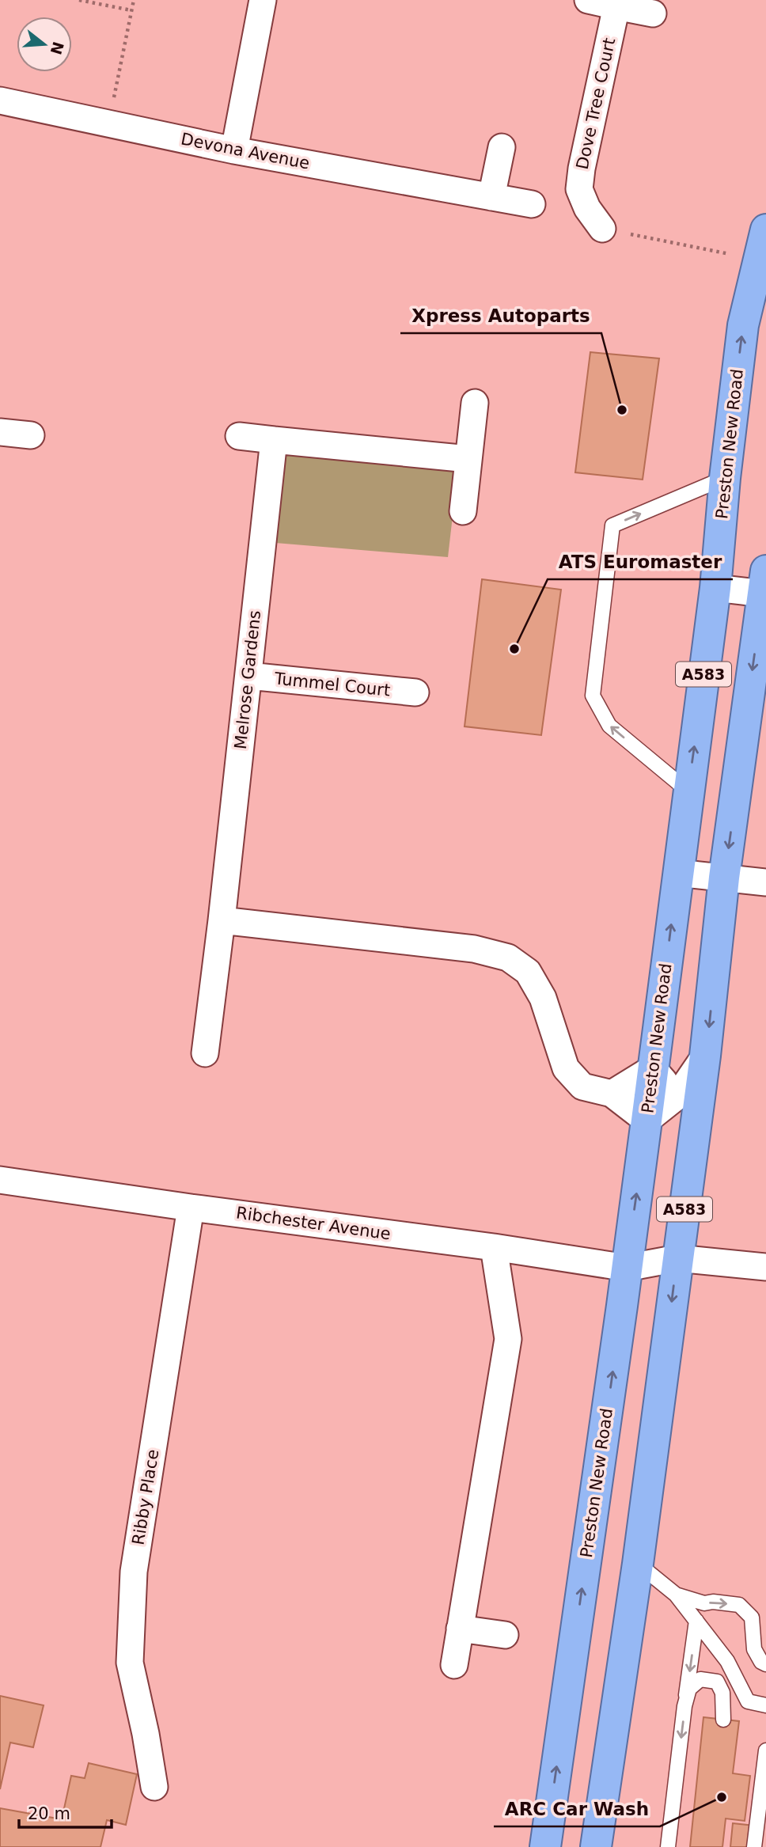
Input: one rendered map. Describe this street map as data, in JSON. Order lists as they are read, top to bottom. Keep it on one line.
{"streets":{"highway":["Preston New Road","A583"],"street":["Dove Tree Court","Devona Avenue","Melrose Gardens","Tummel Court","Ribchester Avenue","Ribby Place"]},"crossings":[["Preston New Road","A583"],["Preston New Road","Ribchester Avenue"],["A583","Ribchester Avenue"],["Melrose Gardens","Tummel Court"],["Ribchester Avenue","Ribby Place"]],"places":["Xpress Autoparts","ATS Euromaster","ARC Car Wash"],"scale_bar":"20 m","north":"right"}
